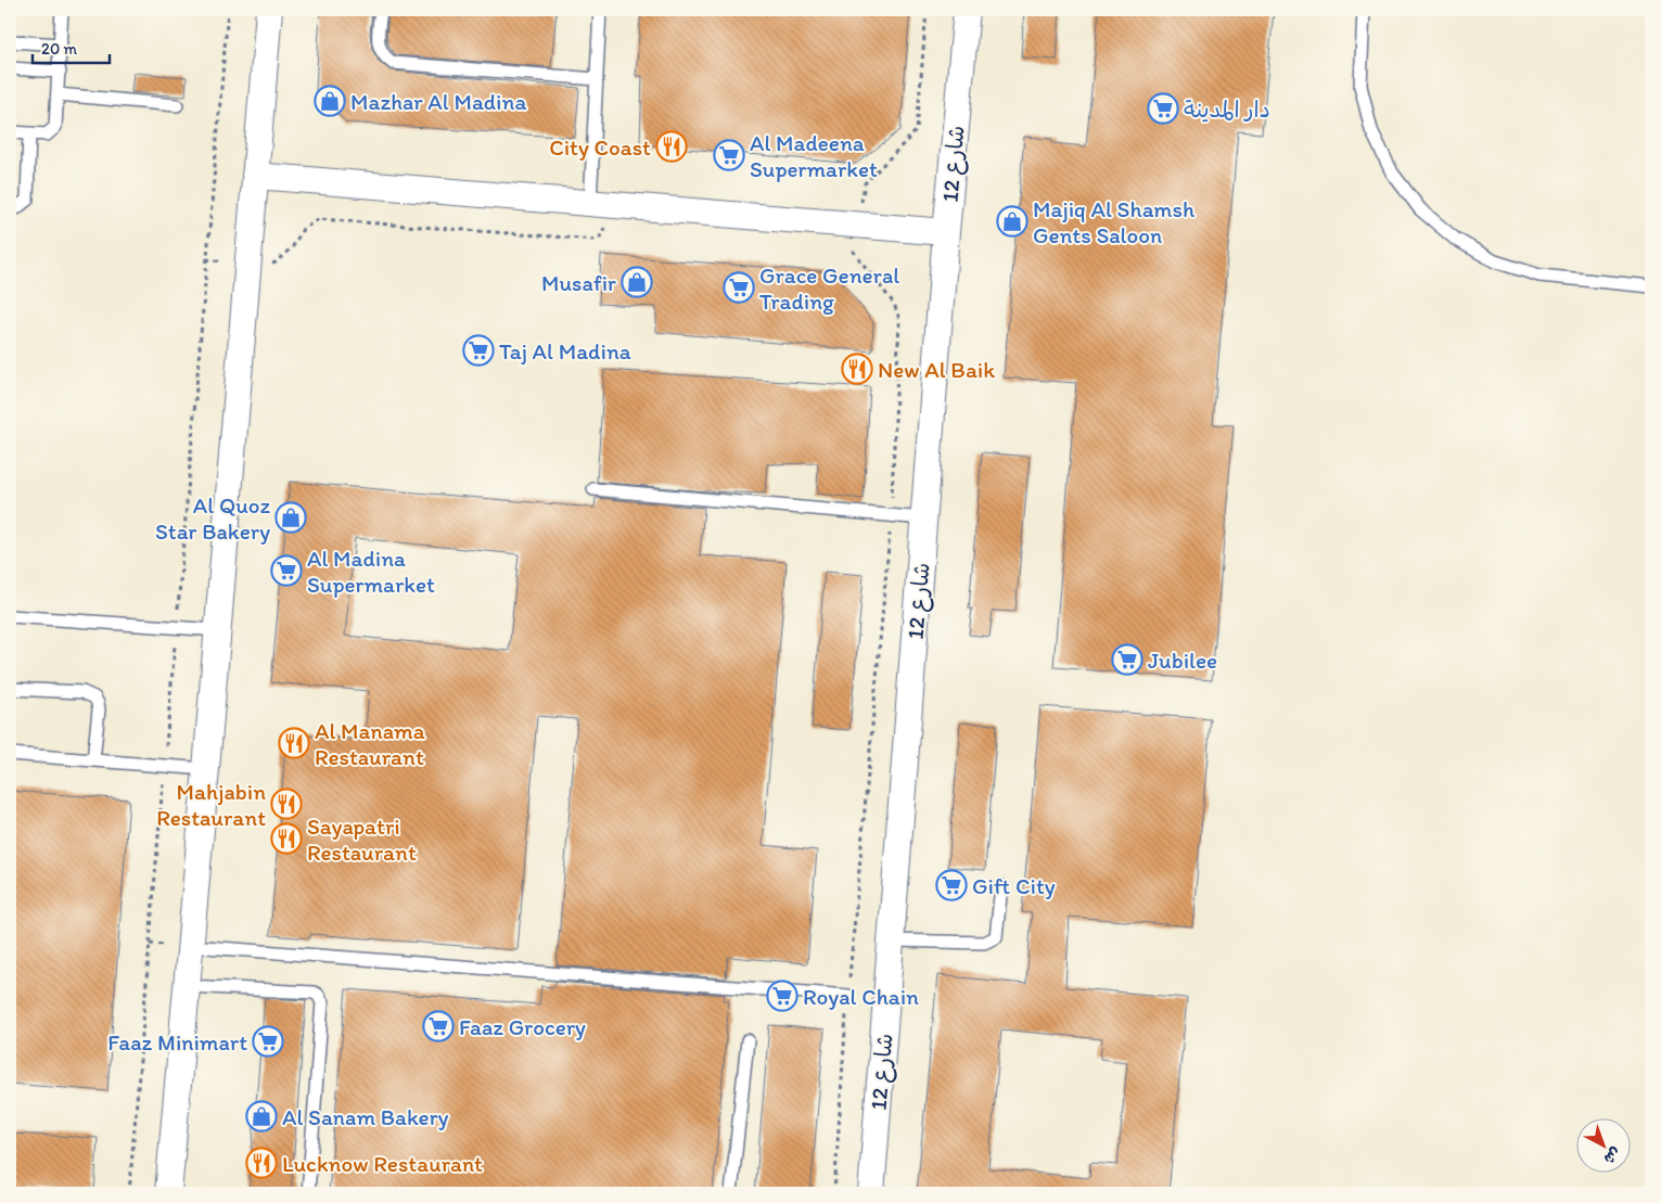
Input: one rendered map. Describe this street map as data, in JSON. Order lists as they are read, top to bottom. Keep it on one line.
{"streets":{"street":["شارع 12"]},"places":{"shop":["Mazhar Al Madina","Majiq Al Shamsh Gents Saloon","Musafir","Al Quoz Star Bakery","Al Sanam Bakery"],"supermarket":["دار المدينة","Al Madeena Supermarket","Grace General Trading","Taj Al Madina","Al Madina Supermarket","Jubilee","Gift City","Royal Chain","Faaz Grocery","Faaz Minimart"],"restaurant":["City Coast","New Al Baik","Al Manama Restaurant","Mahjabin Restaurant","Sayapatri Restaurant","Lucknow Restaurant"]},"scale_bar":"20 m","north":"bottom right"}
